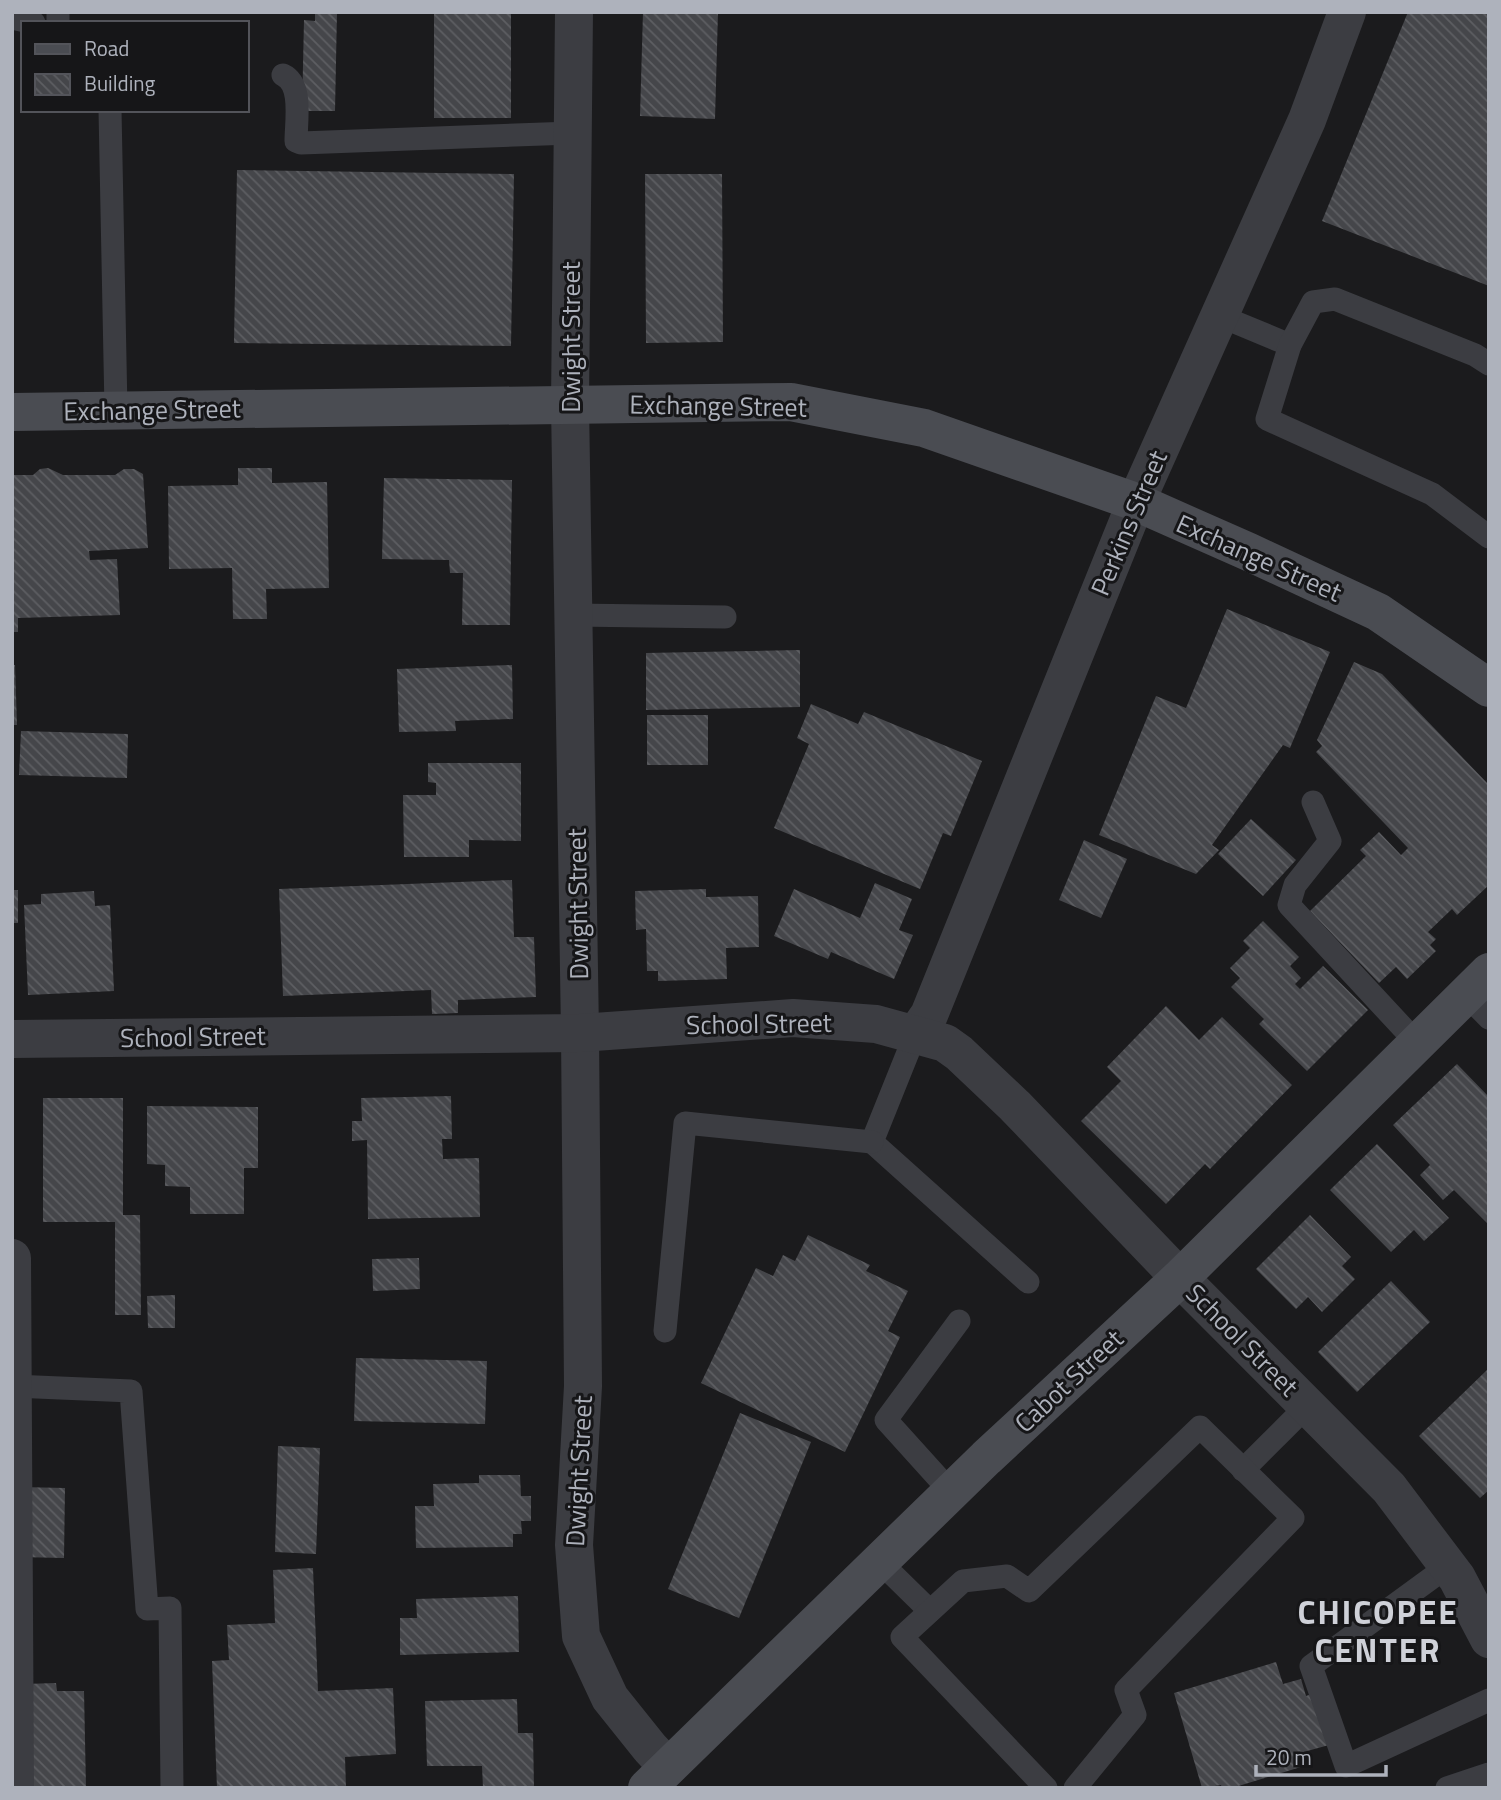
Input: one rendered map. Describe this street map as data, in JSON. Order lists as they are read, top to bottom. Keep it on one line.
{"streets":{"street":["Dwight Street","Exchange Street","Perkins Street","School Street","Cabot Street"]},"crossings":[["Dwight Street","Exchange Street"],["Dwight Street","School Street"],["Dwight Street","Cabot Street"],["Exchange Street","Perkins Street"],["Perkins Street","School Street"],["School Street","Cabot Street"]],"districts":["CHICOPEE CENTER"],"legend":["Road","Building"],"scale_bar":"20 m"}
